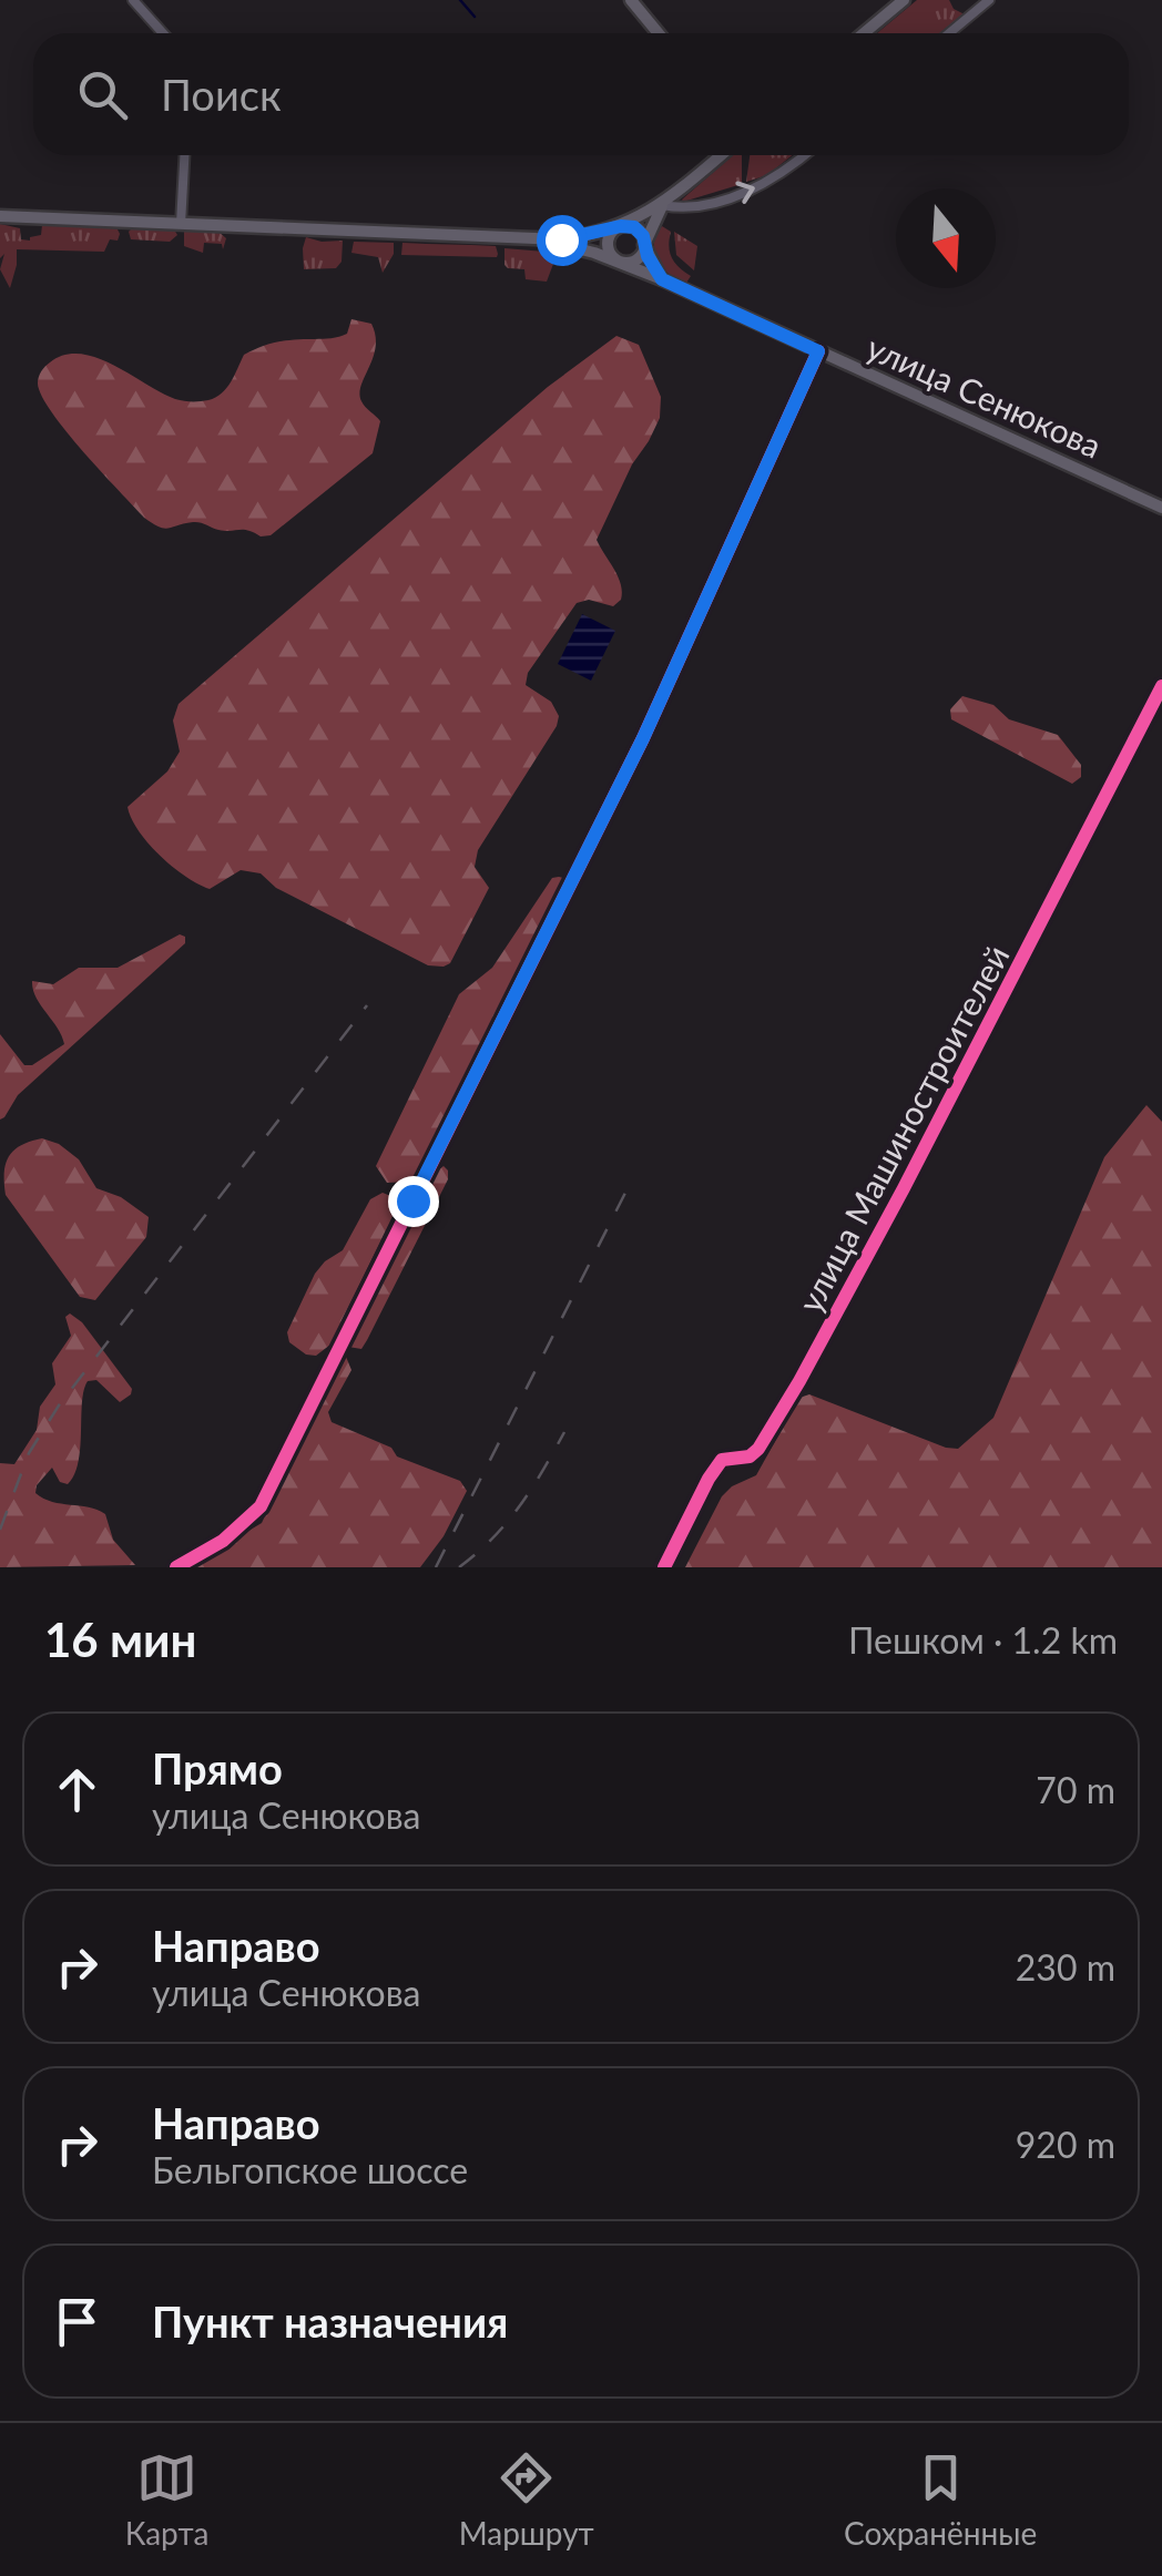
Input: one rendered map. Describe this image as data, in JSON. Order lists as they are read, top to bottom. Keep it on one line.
{"streets":{"main road":["улица Сенюкова"],"street":["улица Машиностроителей"]},"north":"bottom","page":{"search":"Поиск","heading":["16 мин","Пешком · 1.2 km"],"list":[["Прямо","улица Сенюкова","70 m"],["Направо","улица Сенюкова","230 m"],["Направо","Бельгопское шоссе","920 m"],"Пункт назначения"],"nav":["Карта","Маршрут","Сохранённые"]}}
